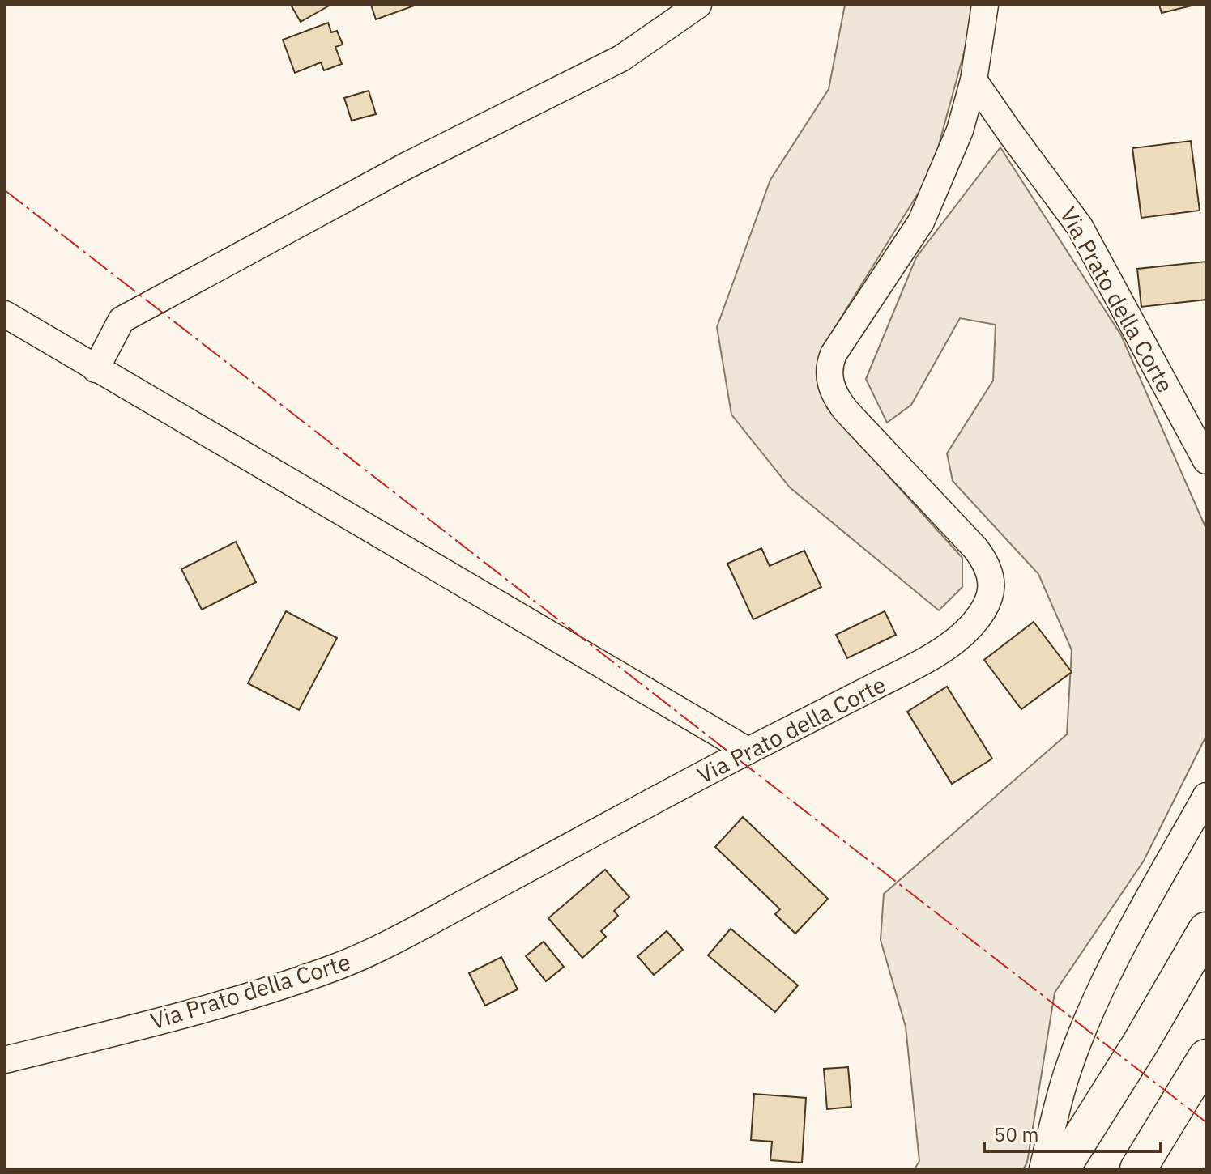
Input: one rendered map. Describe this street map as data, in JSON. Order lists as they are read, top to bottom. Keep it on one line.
{"streets":{"street":["Via Prato della Corte"]},"scale_bar":"50 m"}
